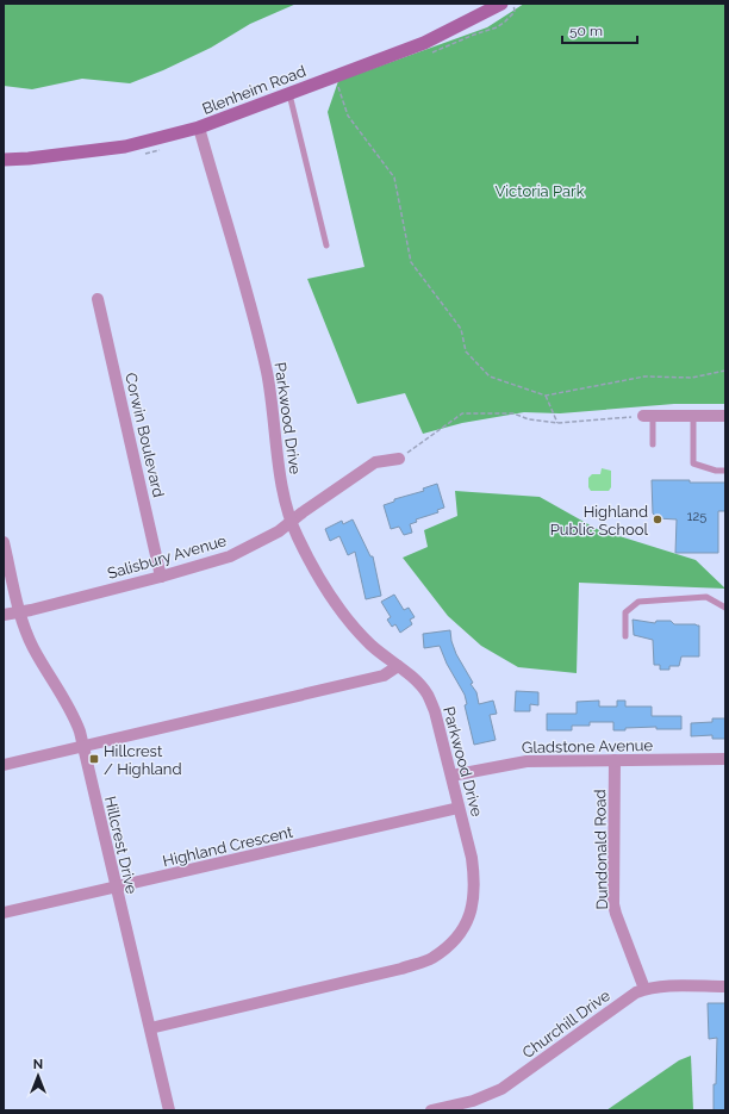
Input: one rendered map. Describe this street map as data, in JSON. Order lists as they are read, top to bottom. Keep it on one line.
{"streets":{"main road":["Blenheim Road"],"street":["Parkwood Drive","Corwin Boulevard","Salisbury Avenue","Gladstone Avenue","Hillcrest Drive","Highland Crescent","Dundonald Road","Churchill Drive"]},"crossings":[["Blenheim Road","Parkwood Drive"],["Parkwood Drive","Salisbury Avenue"],["Parkwood Drive","Gladstone Avenue"],["Parkwood Drive","Hillcrest Drive"],["Parkwood Drive","Highland Crescent"],["Corwin Boulevard","Salisbury Avenue"],["Salisbury Avenue","Hillcrest Drive"],["Gladstone Avenue","Dundonald Road"],["Hillcrest Drive","Highland Crescent"],["Dundonald Road","Churchill Drive"]],"parks":["Victoria Park"],"places":{"other":["Highland Public School"],"transit":["Hillcrest / Highland"]},"house_numbers":["125"],"scale_bar":"50 m","north":"top"}
